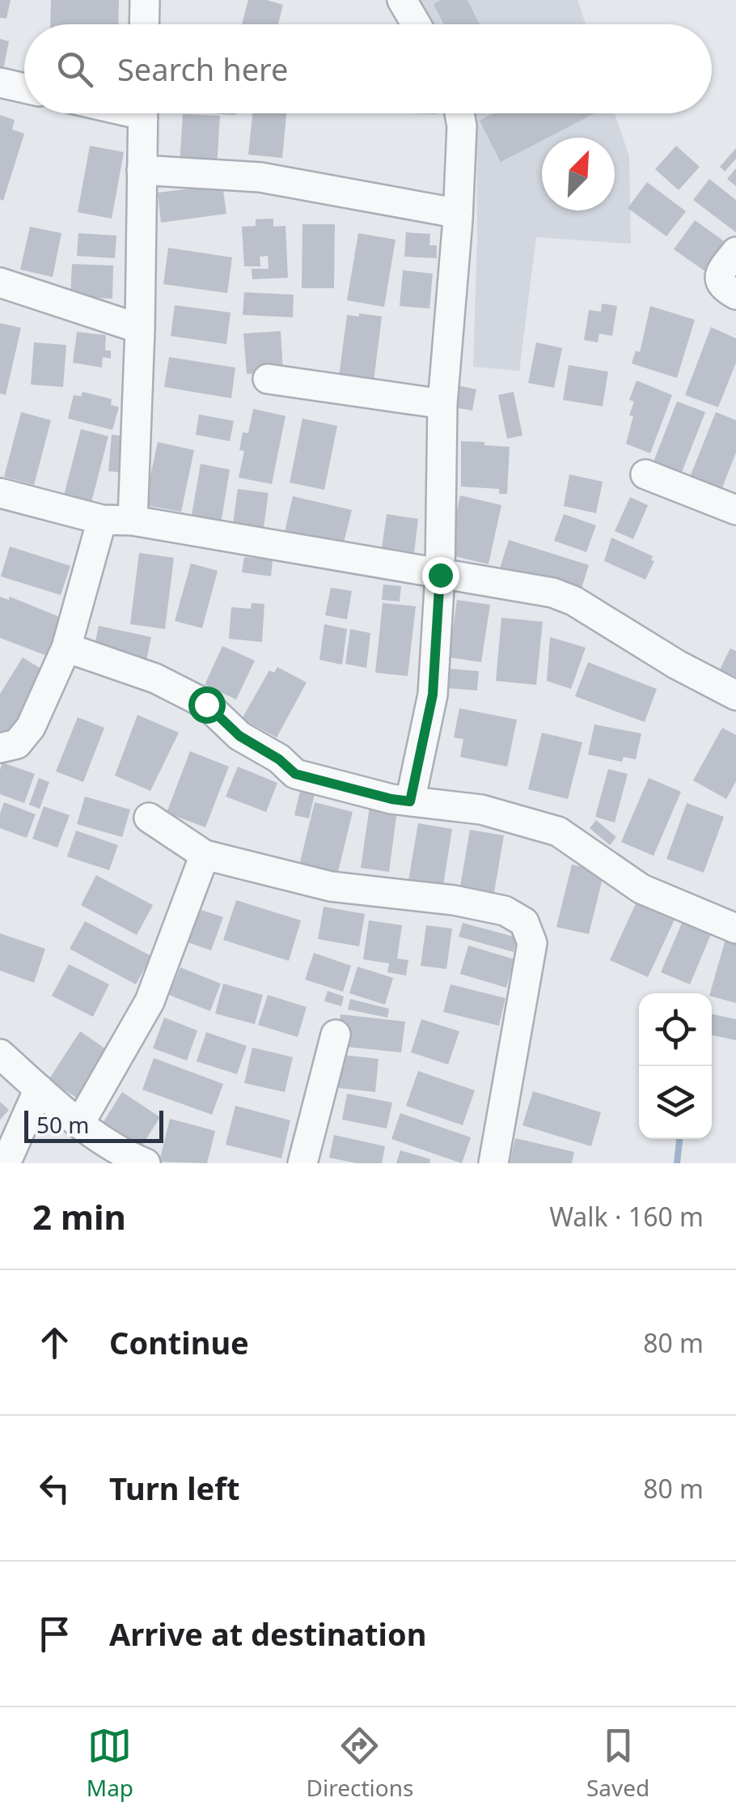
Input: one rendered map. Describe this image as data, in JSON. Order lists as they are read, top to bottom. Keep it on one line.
{"scale_bar":"50 m","north":"top right","page":{"search":"Search here","scale":"50 m","heading":["2 min","Walk · 160 m"],"list":[["Continue","80 m"],["Turn left","80 m"],"Arrive at destination"],"nav":["Map","Directions","Saved"]}}
